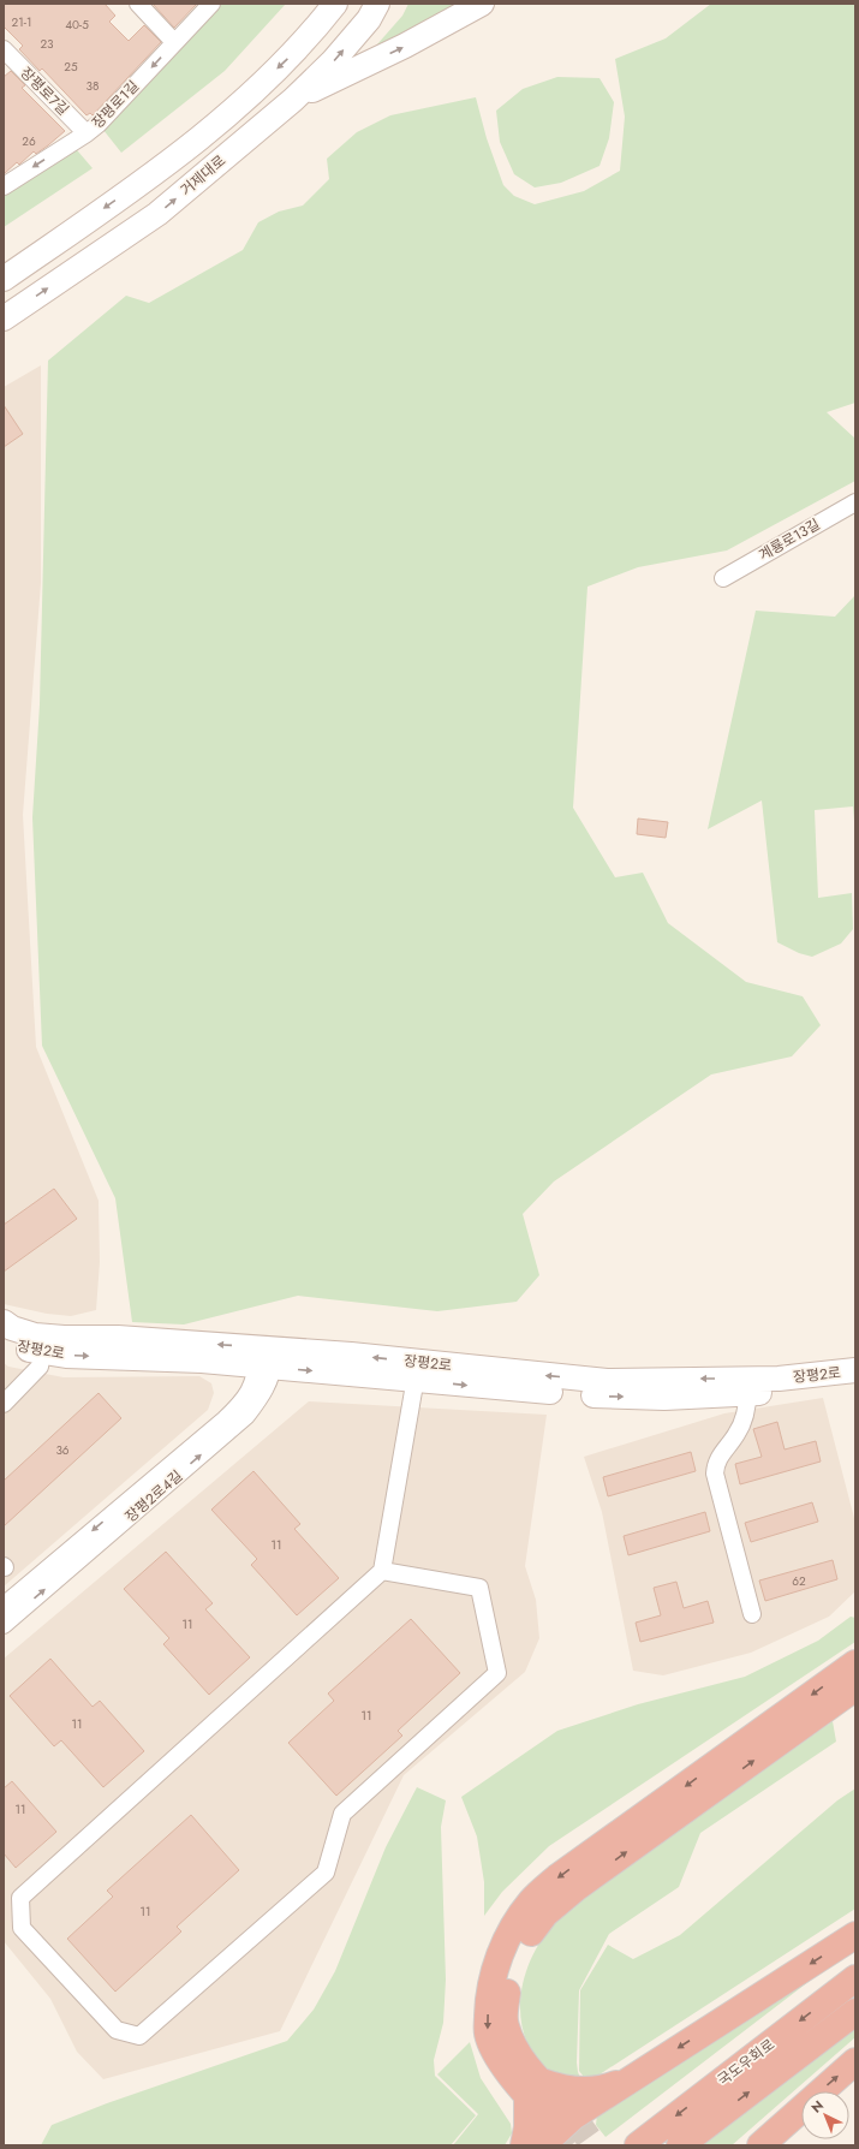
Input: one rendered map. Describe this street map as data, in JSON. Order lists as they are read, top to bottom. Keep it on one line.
{"streets":{"highway":["국도우회로"],"street":["장평로7길","장평로1길","거제대로","계룡로13길","장평2로","장평2로4길"]},"crossings":[["장평로7길","장평로1길"],["장평2로","장평2로4길"]],"house_numbers":["21-1","40-5","23","25","38","26","36","11","62","11","11","11","11","11"],"north":"top left"}
